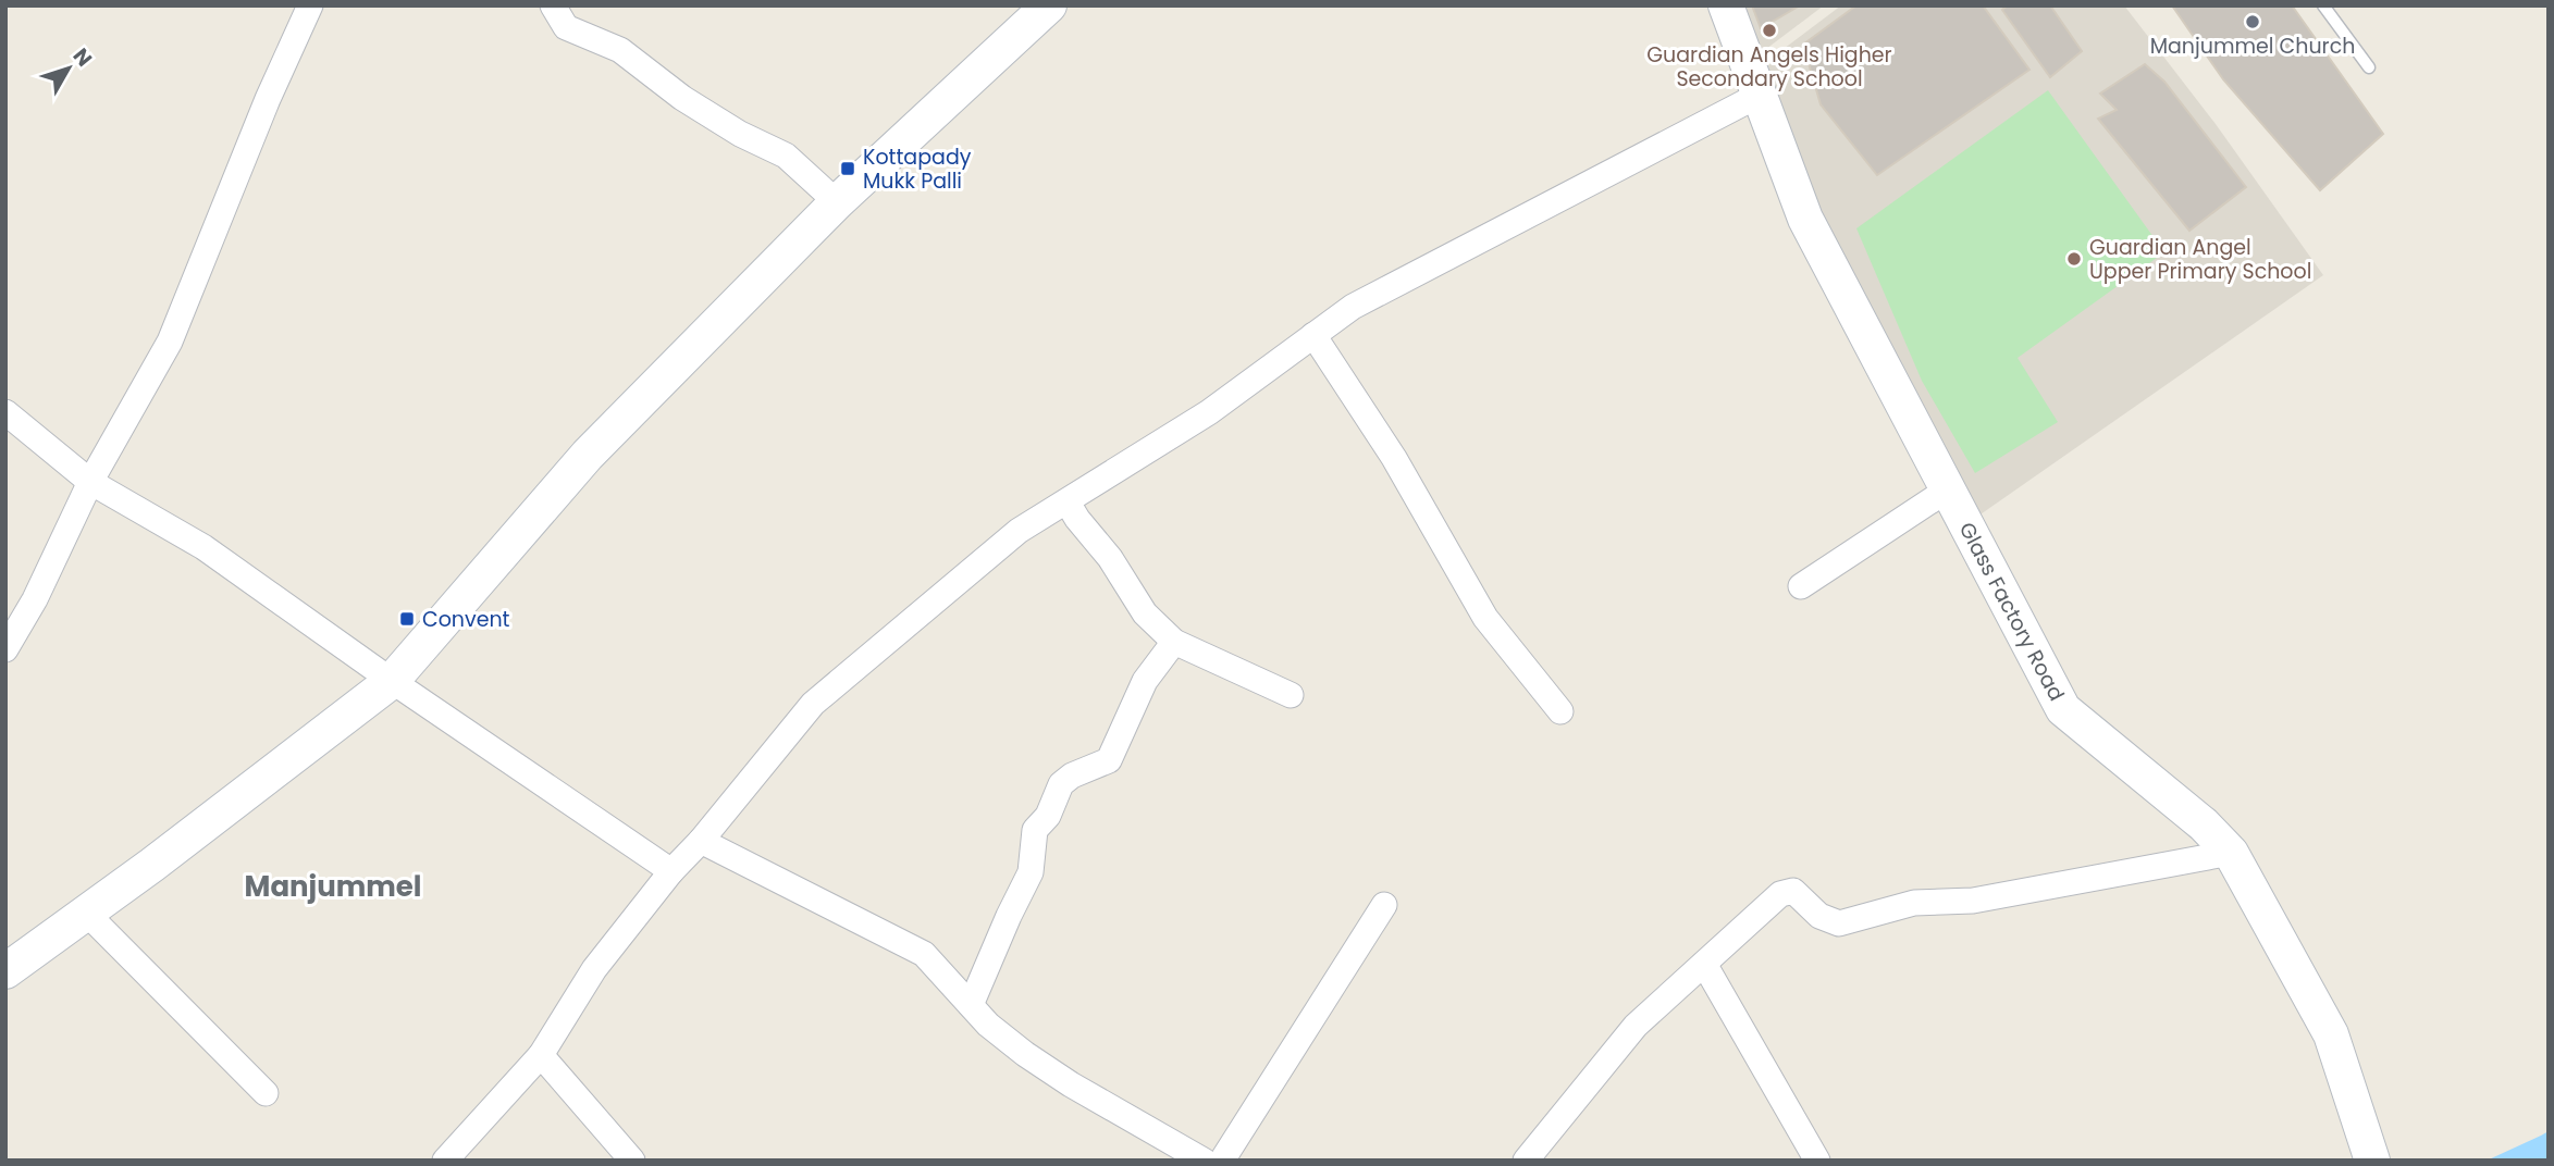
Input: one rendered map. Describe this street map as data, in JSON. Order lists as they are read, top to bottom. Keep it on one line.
{"streets":{"main road":["Glass Factory Road"]},"districts":["Manjummel"],"places":{"other":["Manjummel Church","Guardian Angels Higher Secondary School","Guardian Angel Upper Primary School"],"transit":["Kottapady Mukk Palli","Convent"]},"north":"top right"}
